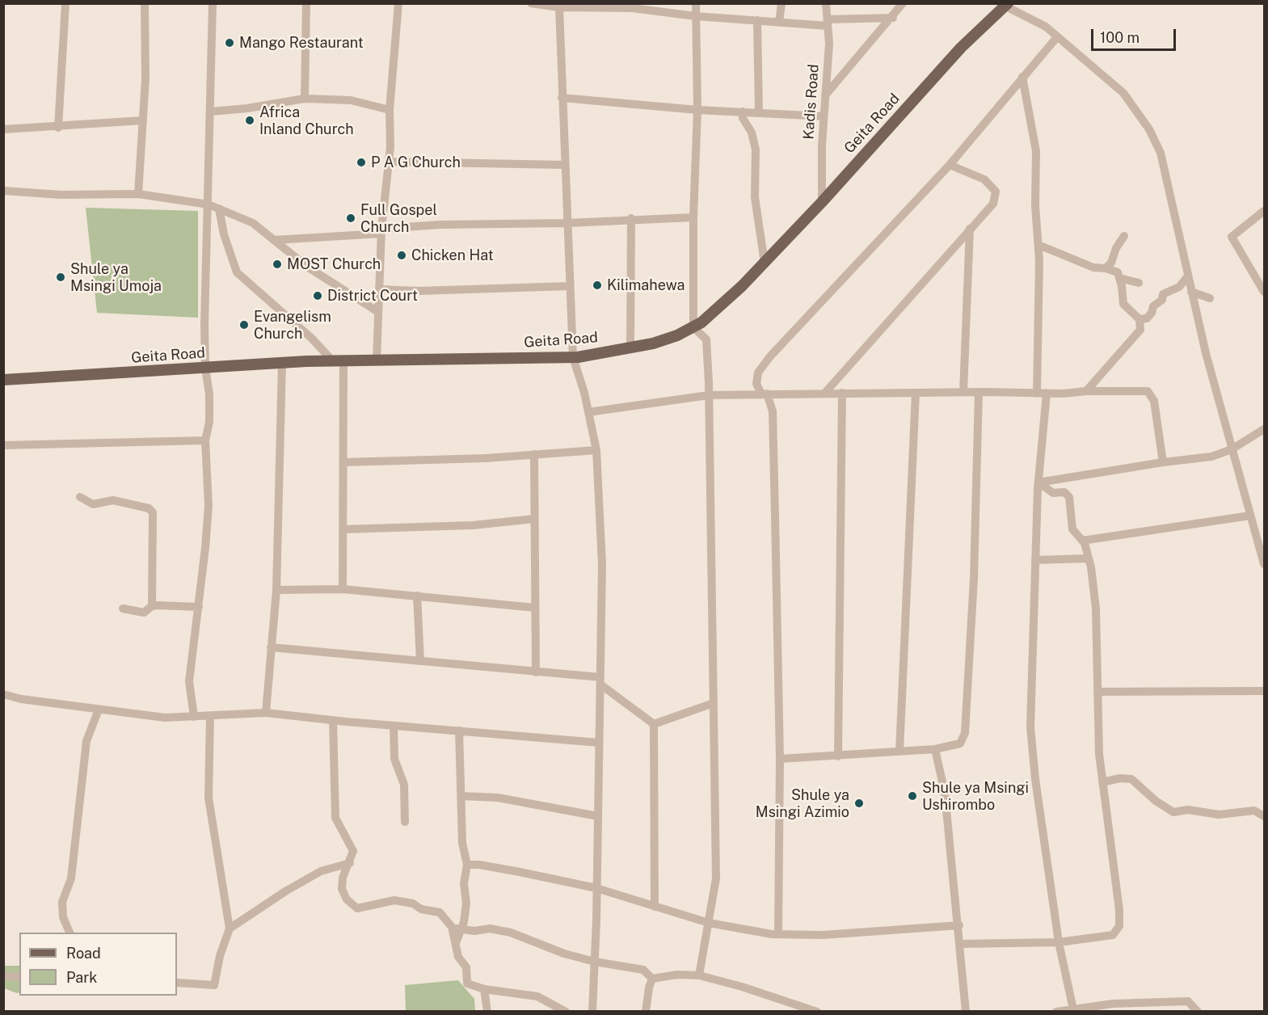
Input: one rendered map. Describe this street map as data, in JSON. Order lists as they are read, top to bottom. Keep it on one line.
{"streets":{"main road":["Geita Road"],"street":["Kadis Road"]},"crossings":[["Kadis Road","Geita Road"]],"places":["Mango Restaurant","Africa Inland Church","P A G Church","Full Gospel Church","Chicken Hat","MOST Church","Shule ya Msingi Umoja","Kilimahewa","District Court","Evangelism Church","Shule ya Msingi Ushirombo","Shule ya Msingi Azimio"],"legend":["Road","Park"],"scale_bar":"100 m"}
